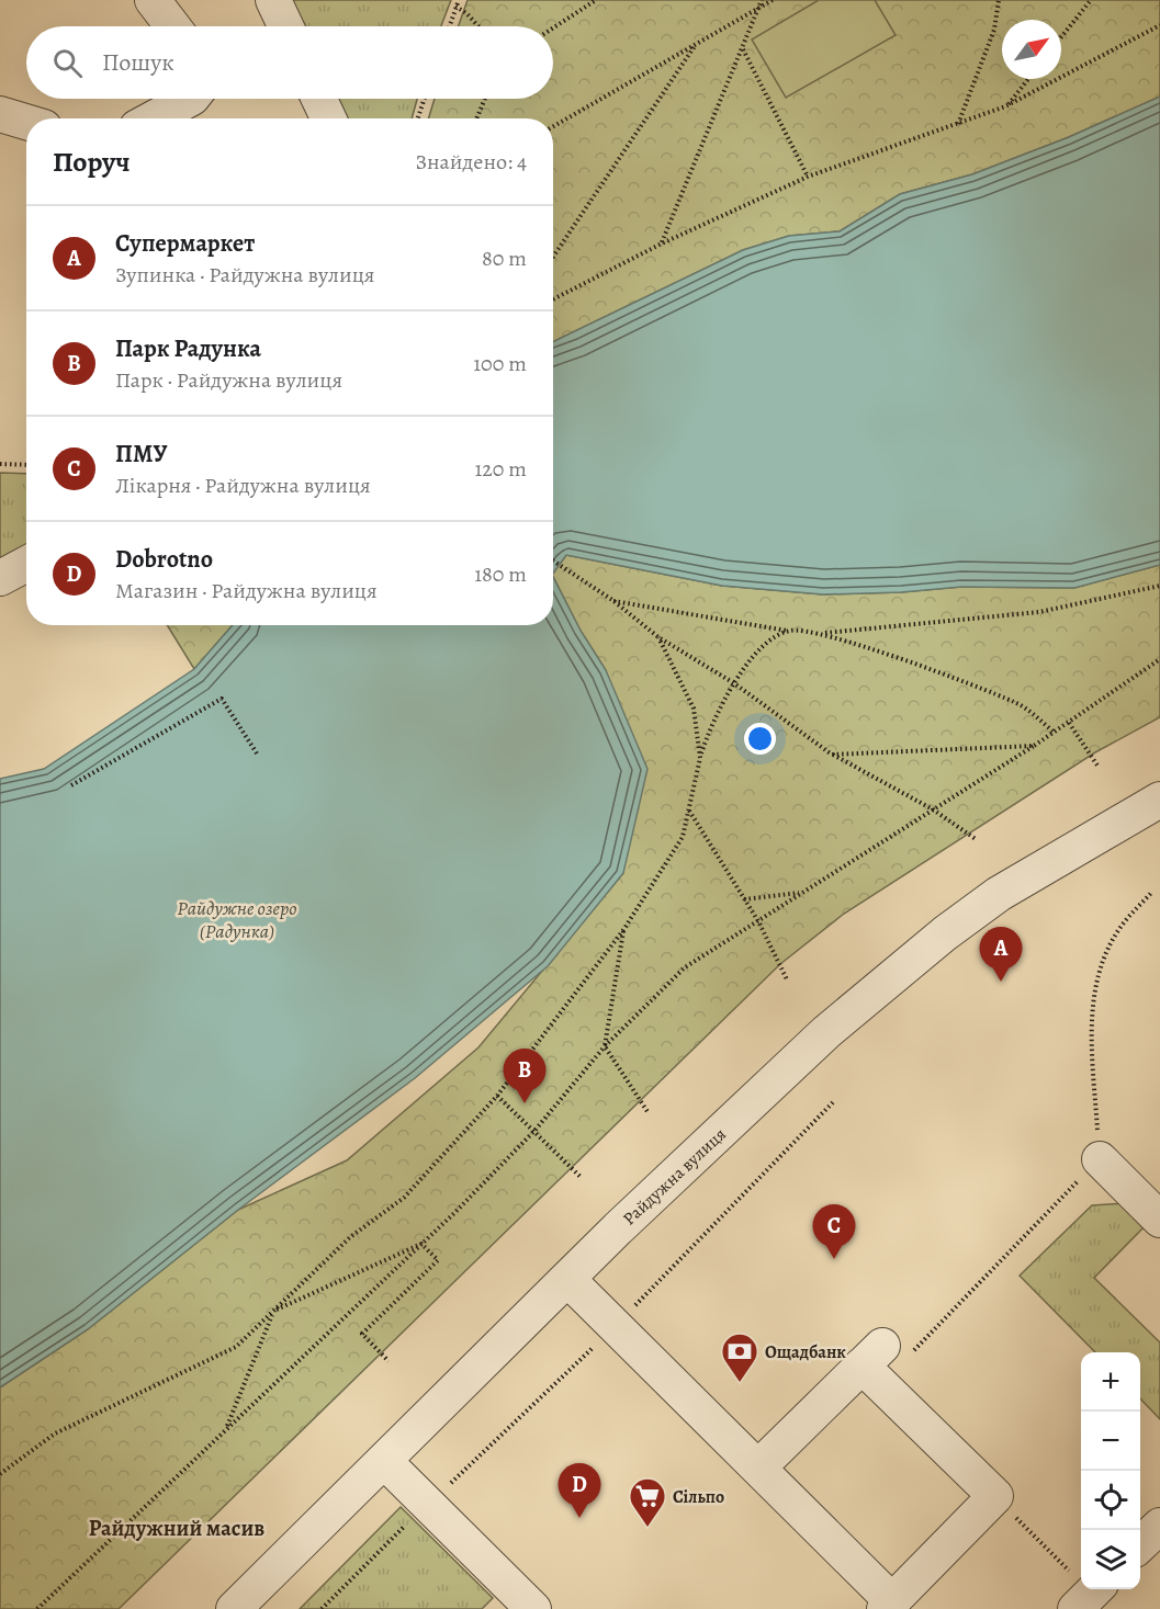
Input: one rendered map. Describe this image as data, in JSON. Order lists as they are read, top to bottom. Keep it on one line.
{"streets":{"street":["Райдужна вулиця"]},"districts":["Райдужний масив"],"water":["Райдужне озеро (Радунка)"],"places":{"bank":["Ощадбанк"],"supermarket":["Сільпо"]},"north":"top right","page":{"search":"Пошук","heading":["Поруч","Знайдено: 4"],"list":[{"mark":"A","name":"Супермаркет","note":"Зупинка · Райдужна вулиця","value":"80 m"},{"mark":"B","name":"Парк Радунка","note":"Парк · Райдужна вулиця","value":"100 m"},{"mark":"C","name":"ПМУ","note":"Лікарня · Райдужна вулиця","value":"120 m"},{"mark":"D","name":"Dobrotno","note":"Магазин · Райдужна вулиця","value":"180 m"}],"pins":["A","B","C","D"],"map_buttons":["+","−"]}}
